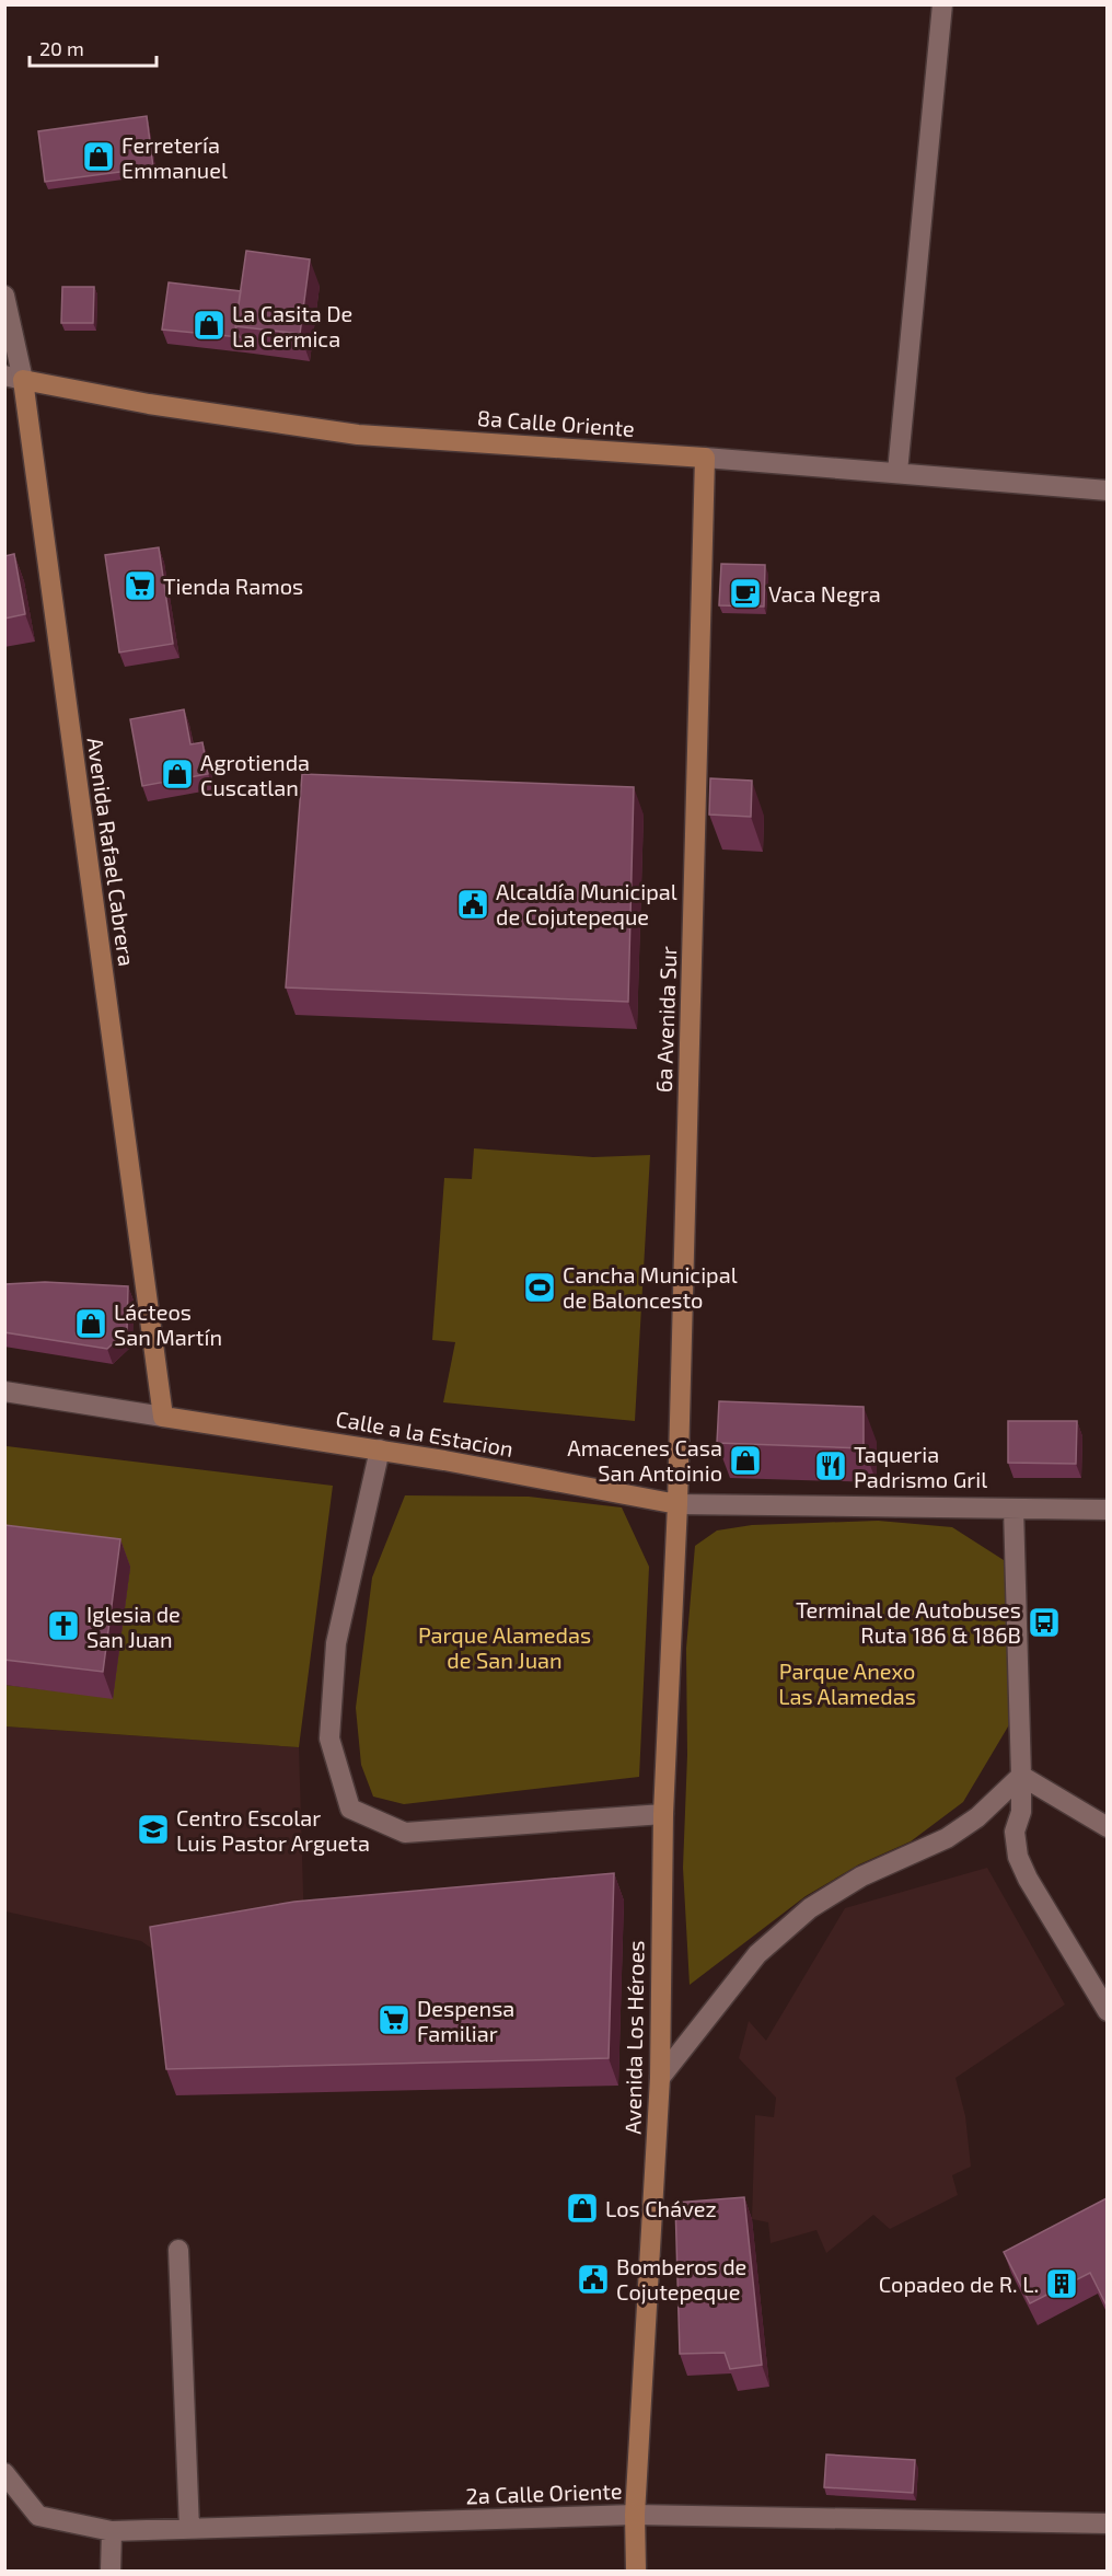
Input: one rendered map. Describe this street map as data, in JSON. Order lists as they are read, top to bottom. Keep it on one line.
{"streets":{"main road":["8a Calle Oriente","Avenida Rafael Cabrera","6a Avenida Sur","Calle a la Estacion","Avenida Los Héroes"],"street":["2a Calle Oriente"]},"crossings":[["8a Calle Oriente","Avenida Rafael Cabrera"],["8a Calle Oriente","6a Avenida Sur"],["Avenida Rafael Cabrera","Calle a la Estacion"],["6a Avenida Sur","Calle a la Estacion"],["6a Avenida Sur","Avenida Los Héroes"],["Calle a la Estacion","Avenida Los Héroes"],["Avenida Los Héroes","2a Calle Oriente"]],"parks":["Parque Alamedas de San Juan","Parque Anexo Las Alamedas"],"places":{"shop":["Ferretería Emmanuel","La Casita De La Cermica","Agrotienda Cuscatlan","Lácteos San Martín","Amacenes Casa San Antoinio","Los Chávez"],"supermarket":["Tienda Ramos","Despensa Familiar"],"cafe":["Vaca Negra"],"public building":["Alcaldía Municipal de Cojutepeque","Bomberos de Cojutepeque"],"sports":["Cancha Municipal de Baloncesto"],"restaurant":["Taqueria Padrismo Gril"],"bus stop":["Terminal de Autobuses Ruta 186 & 186B"],"church":["Iglesia de San Juan"],"school or university":["Centro Escolar Luis Pastor Argueta"],"building":["Copadeo de R. L."]},"scale_bar":"20 m"}
